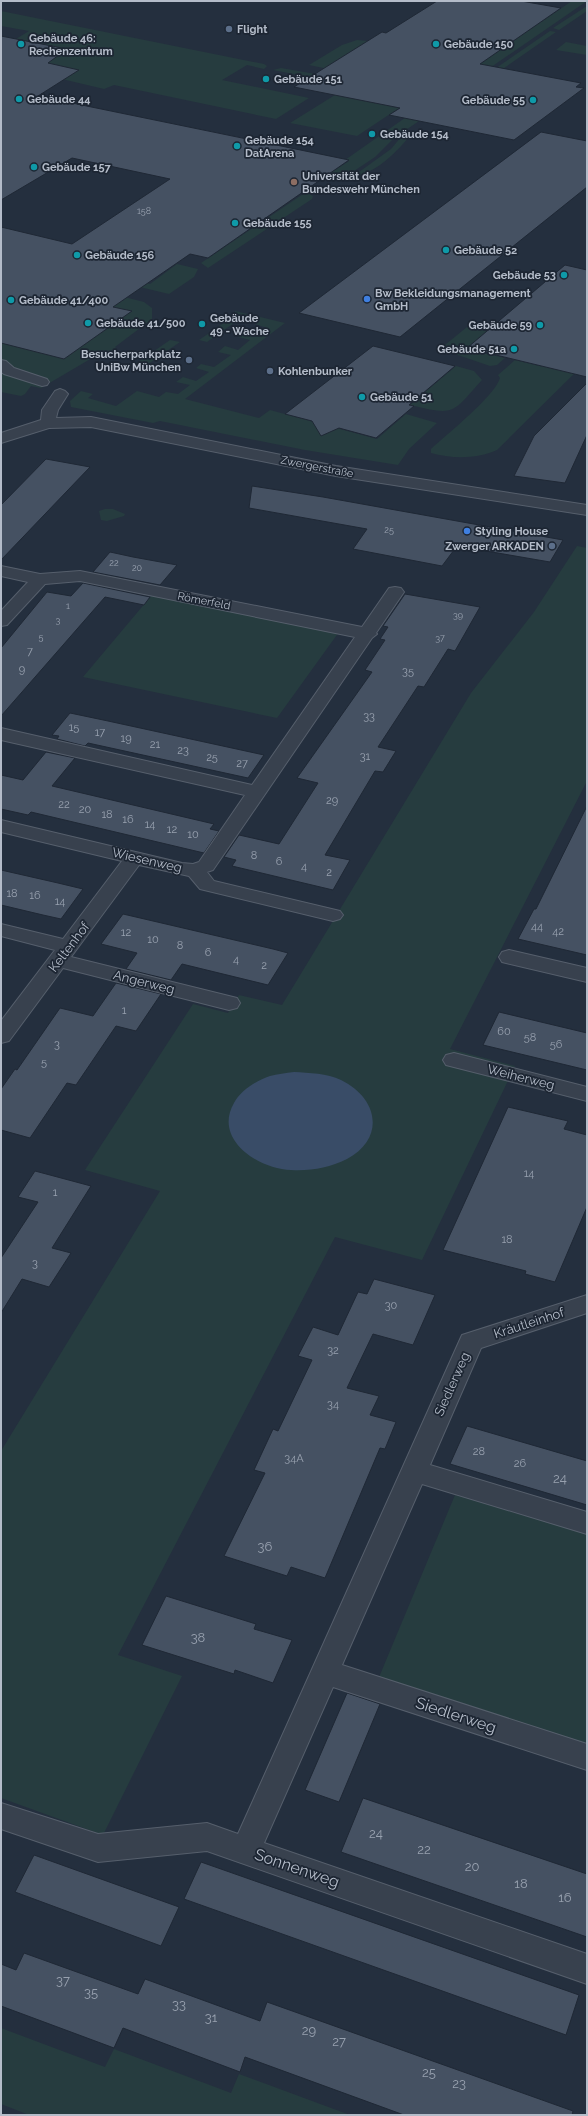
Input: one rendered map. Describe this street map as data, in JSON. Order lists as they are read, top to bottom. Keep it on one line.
{"streets":{"street":["Zwergerstraße","Römerfeld","Wiesenweg","Keltenhof","Angerweg","Weiherweg","Kräutleinhof","Siedlerweg","Sonnenweg"]},"crossings":[["Wiesenweg","Keltenhof"],["Keltenhof","Angerweg"],["Kräutleinhof","Siedlerweg"],["Siedlerweg","Sonnenweg"]],"places":["Flight","Gebäude 46: Rechenzentrum","Gebäude 150","Gebäude 151","Gebäude 44","Gebäude 55","Gebäude 154","Gebäude 154 DatArena","Gebäude 157","Universität der Bundeswehr München","Gebäude 155","Gebäude 52","Gebäude 156","Gebäude 53","Bw Bekleidungsmanagement GmbH","Gebäude 41/400","Gebäude 41/500","Gebäude 49 - Wache","Gebäude 59","Gebäude 51a","Besucherparkplatz UniBw München","Kohlenbunker","Gebäude 51","Styling House","Zwerger ARKADEN"],"house_numbers":["158","25","22","20","1","39","3","5","37","7","9","35","33","15","17","19","21","23","31","25","27","29","22","20","18","16","14","12","10","8","6","4","2","18","16","14","44","42","12","10","8","6","4","2","1","60","58","3","56","5","14","1","18","3","30","32","34","28","34A","26","24","36","38","24","22","20","18","16","37","35","33","31","29","27","25","23"]}
